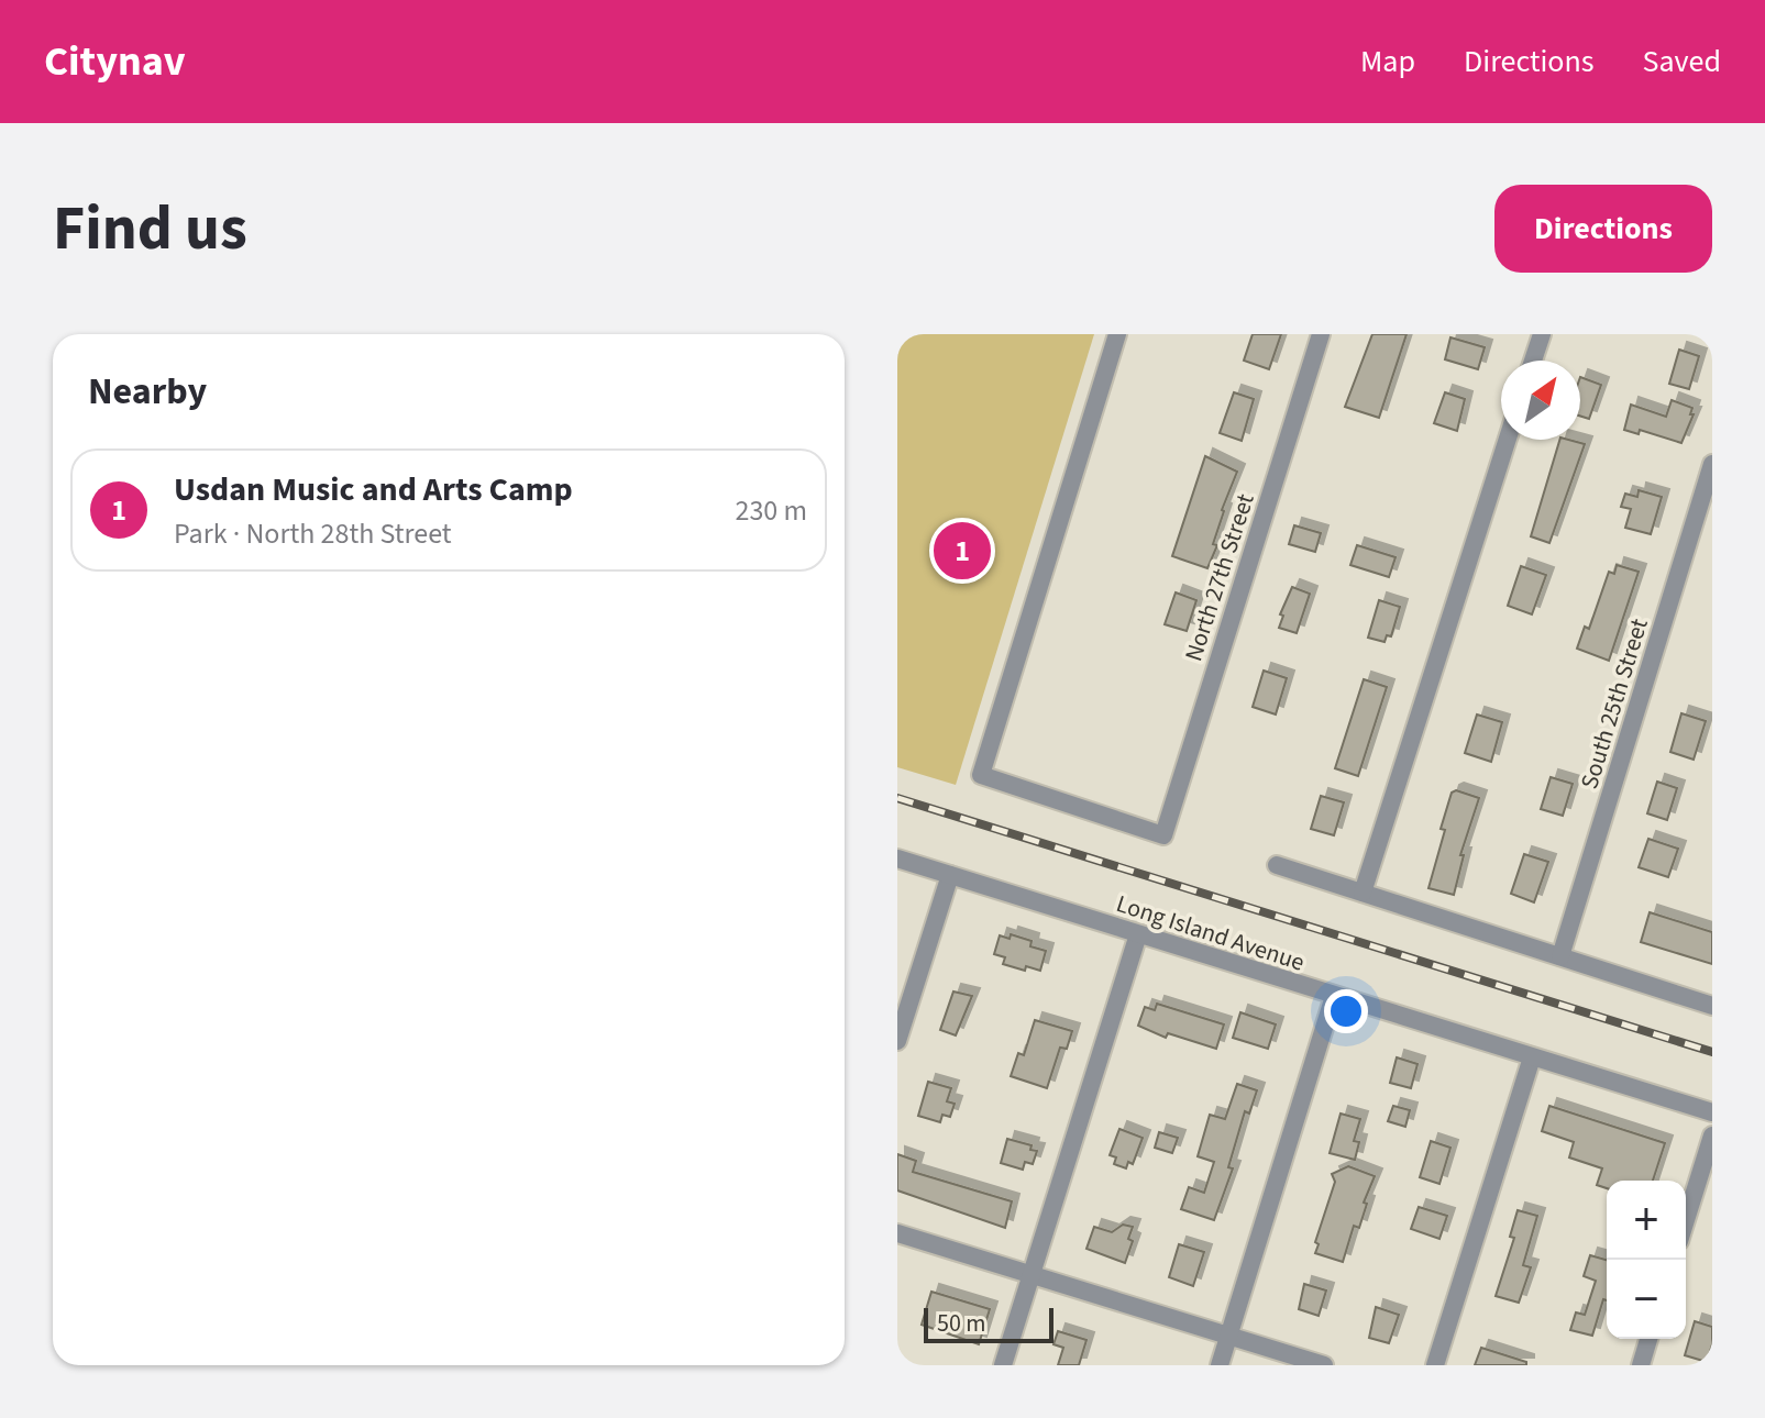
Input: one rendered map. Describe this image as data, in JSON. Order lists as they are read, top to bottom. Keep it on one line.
{"streets":{"street":["North 27th Street","South 25th Street","Long Island Avenue"]},"scale_bar":"50 m","north":"top right","page":{"header":"Citynav","nav":["Map","Directions","Saved"],"buttons":"Directions","title":"Find us","heading":"Nearby","list":[{"mark":"1","name":"Usdan Music and Arts Camp","note":"Park · North 28th Street","value":"230 m"}],"pins":"1","map_buttons":["+","−"],"scale":"50 m"}}
